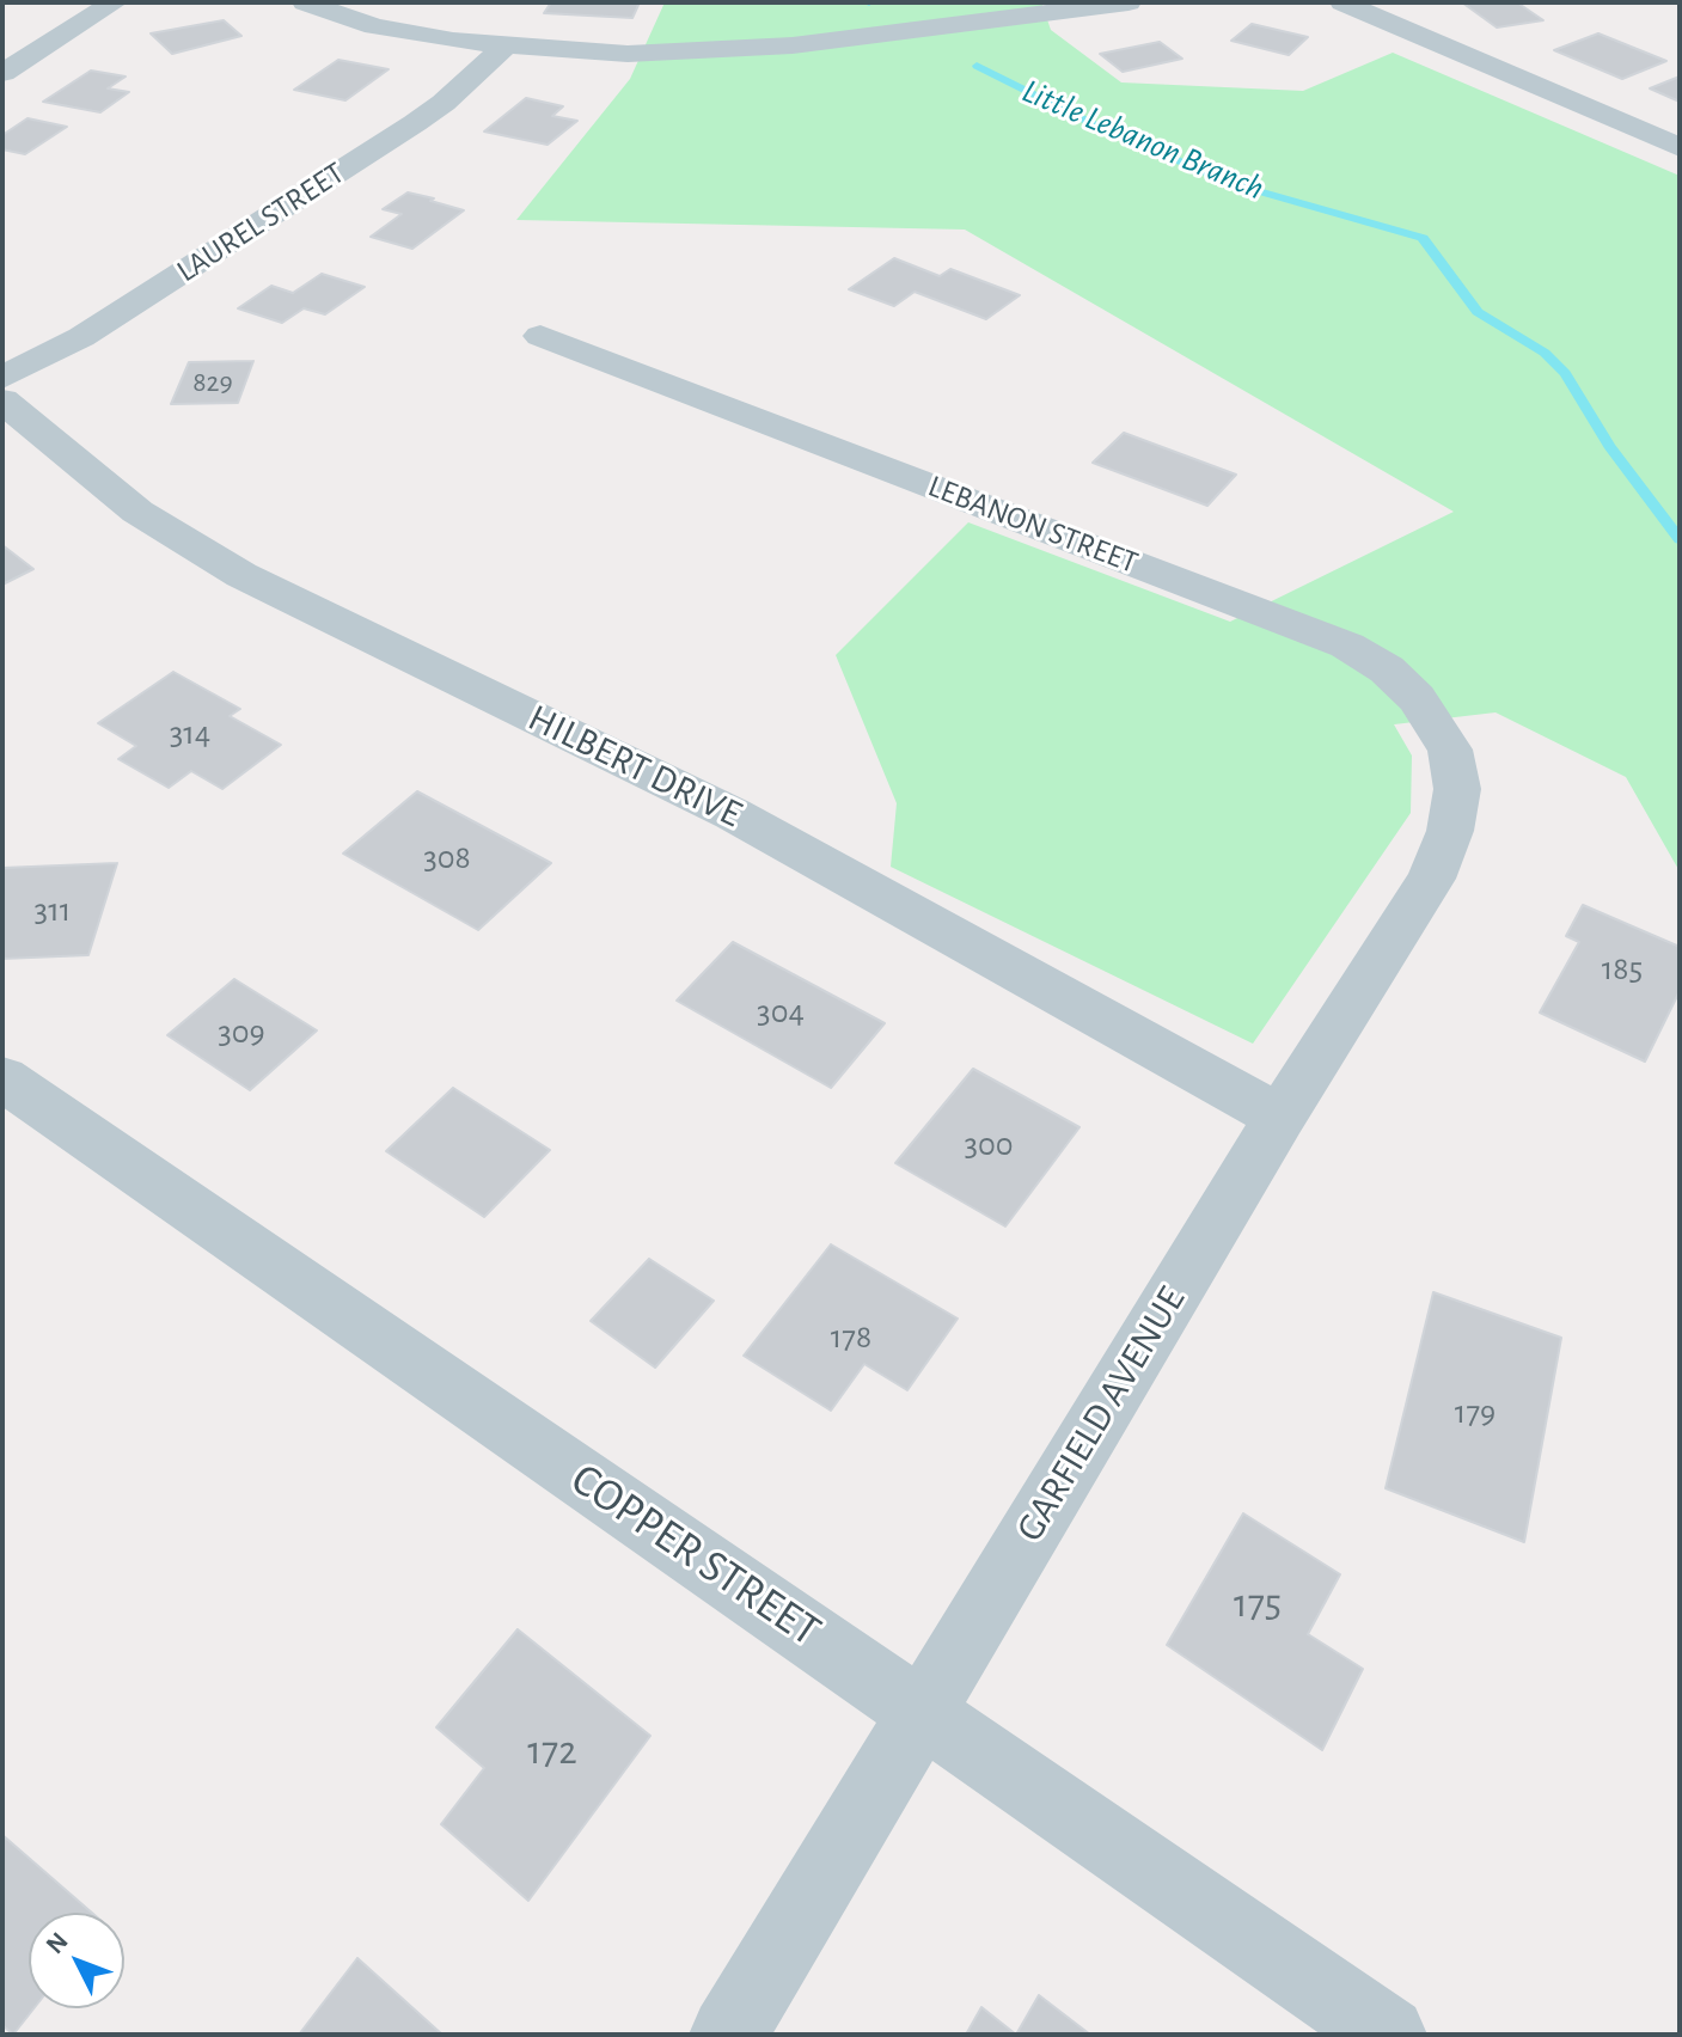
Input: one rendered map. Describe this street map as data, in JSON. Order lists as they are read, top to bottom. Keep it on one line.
{"streets":{"street":["LAUREL STREET","LEBANON STREET","HILBERT DRIVE","GARFIELD AVENUE","COPPER STREET"]},"crossings":[["LEBANON STREET","GARFIELD AVENUE"],["HILBERT DRIVE","GARFIELD AVENUE"],["GARFIELD AVENUE","COPPER STREET"]],"water":["Little Lebanon Branch"],"house_numbers":["829","314","308","311","185","304","309","300","178","179","175","172"],"north":"top left"}
